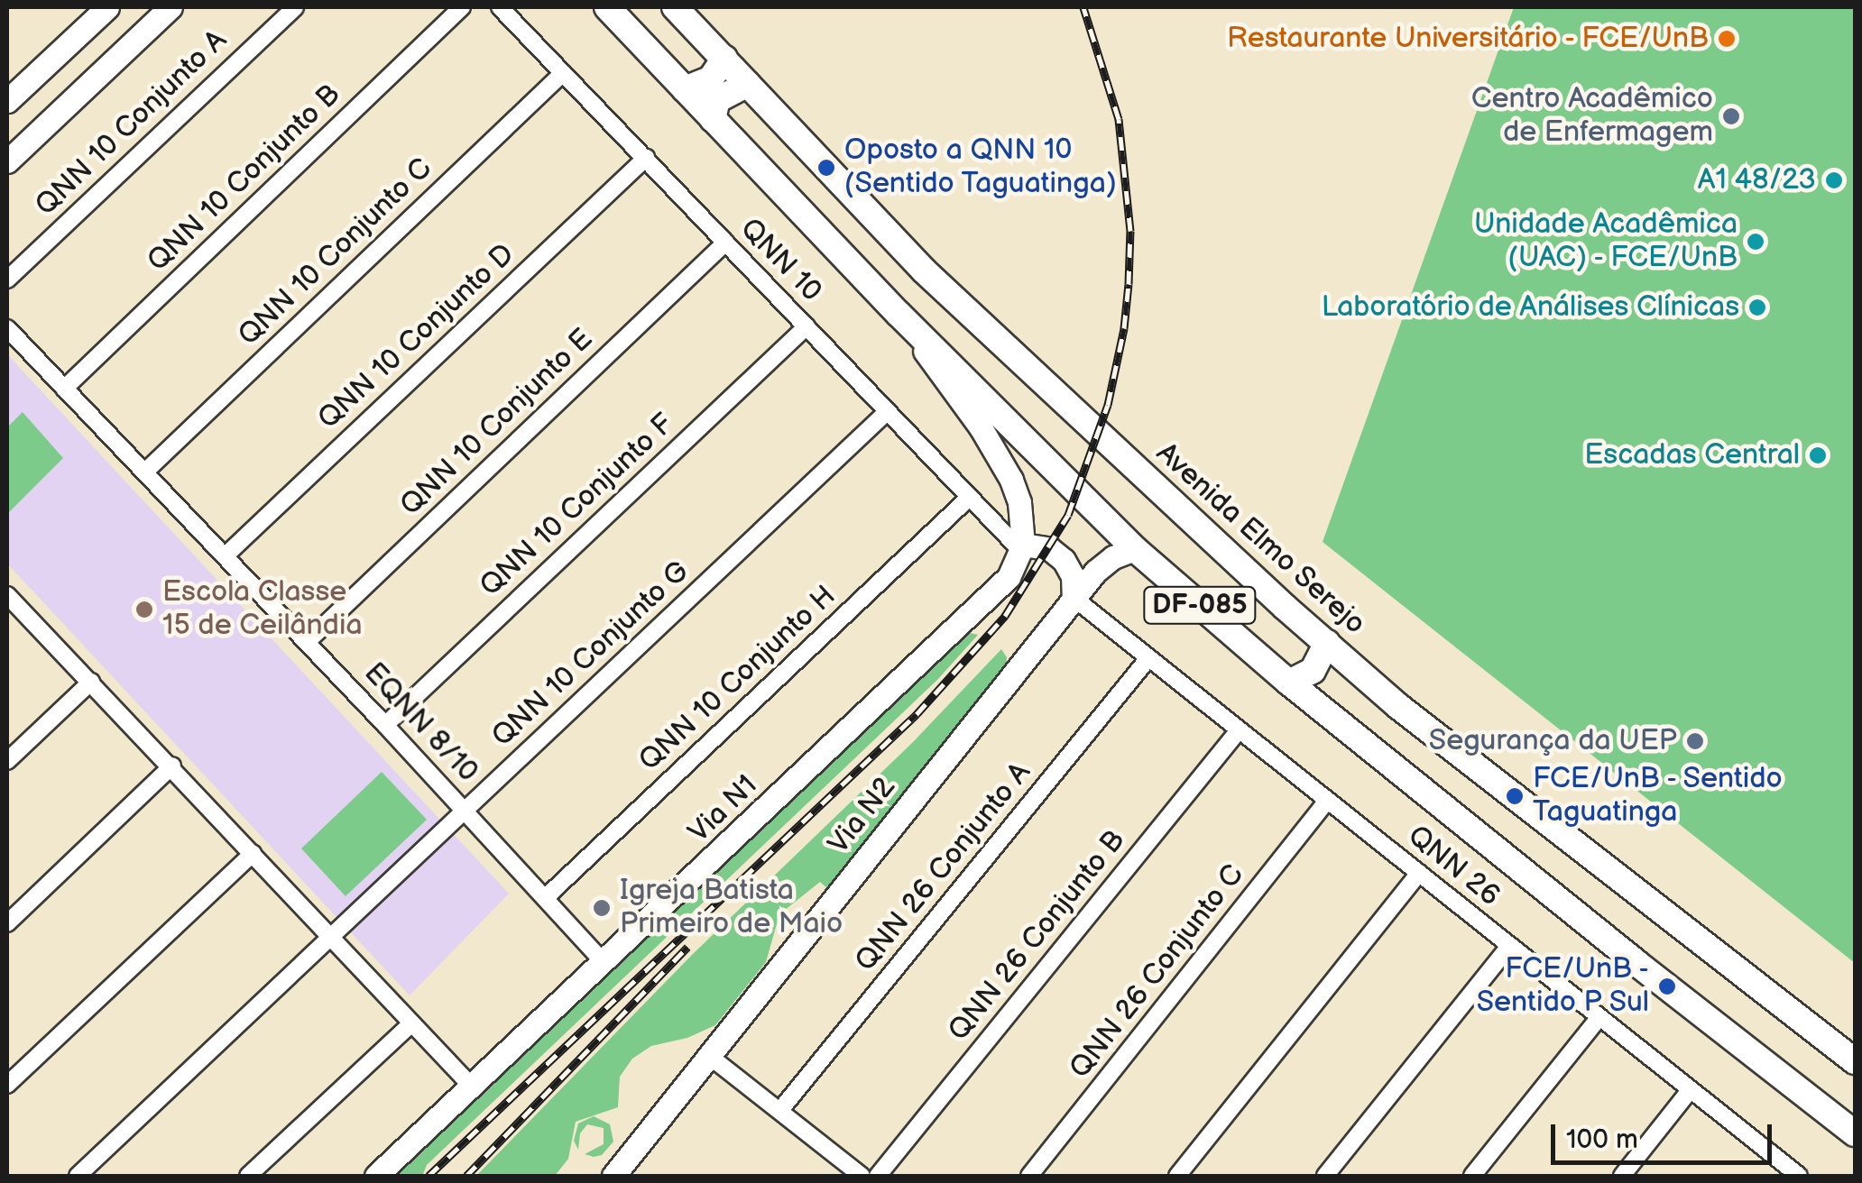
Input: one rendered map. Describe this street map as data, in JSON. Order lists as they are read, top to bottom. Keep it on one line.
{"streets":{"main road":["Avenida Elmo Serejo","DF-085","Via N1","Via N2"],"street":["QNN 10 Conjunto A","QNN 10 Conjunto B","QNN 10 Conjunto C","QNN 10","QNN 10 Conjunto D","QNN 10 Conjunto E","QNN 10 Conjunto F","QNN 10 Conjunto G","QNN 10 Conjunto H","EQNN 8/10","QNN 26","QNN 26 Conjunto A","QNN 26 Conjunto B","QNN 26 Conjunto C"]},"crossings":[["QNN 10 Conjunto B","EQNN 8/10"],["QNN 10 Conjunto C","QNN 10"],["QNN 10 Conjunto C","EQNN 8/10"],["QNN 10","QNN 10 Conjunto D"],["QNN 10","QNN 10 Conjunto E"],["QNN 10","QNN 10 Conjunto F"],["QNN 10","QNN 10 Conjunto G"],["QNN 10","QNN 10 Conjunto H"],["QNN 10","Via N1"],["QNN 10 Conjunto D","EQNN 8/10"],["QNN 10 Conjunto E","EQNN 8/10"],["QNN 10 Conjunto F","EQNN 8/10"],["DF-085","Via N2"],["QNN 10 Conjunto G","EQNN 8/10"],["QNN 10 Conjunto H","EQNN 8/10"],["EQNN 8/10","Via N1"],["Via N2","QNN 26"],["QNN 26","QNN 26 Conjunto A"],["QNN 26","QNN 26 Conjunto B"],["QNN 26","QNN 26 Conjunto C"]],"places":["Restaurante Universitário - FCE/UnB","Centro Acadêmico de Enfermagem","Oposto a QNN 10 (Sentido Taguatinga)","A1 48/23","Unidade Acadêmica (UAC) - FCE/UnB","Laboratório de Análises Clínicas","Escadas Central","Escola Classe 15 de Ceilândia","Segurança da UEP","FCE/UnB - Sentido Taguatinga","Igreja Batista Primeiro de Maio","FCE/UnB - Sentido P Sul"],"scale_bar":"100 m"}
